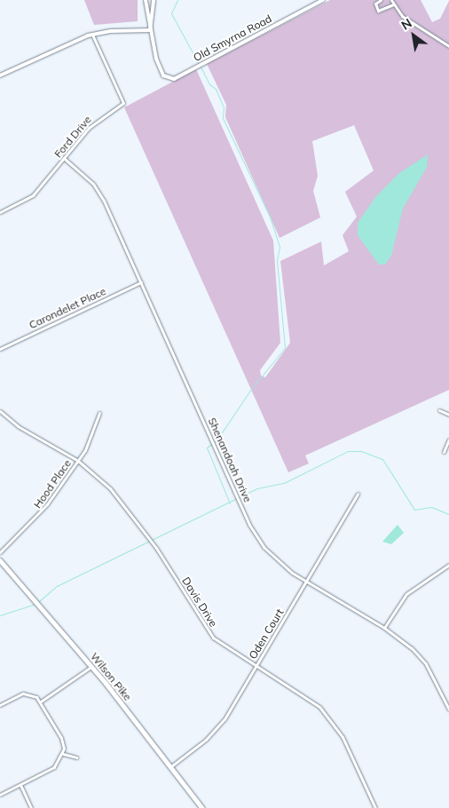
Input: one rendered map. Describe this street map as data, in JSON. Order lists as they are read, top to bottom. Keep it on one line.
{"streets":{"main road":["Wilson Pike"],"street":["Old Smyrna Road","Ford Drive","Carondelet Place","Shenandoah Drive","Hood Place","Davis Drive","Oden Court"]},"crossings":[["Ford Drive","Shenandoah Drive"],["Carondelet Place","Shenandoah Drive"],["Shenandoah Drive","Oden Court"],["Hood Place","Davis Drive"],["Davis Drive","Oden Court"],["Oden Court","Wilson Pike"]],"north":"top left"}
